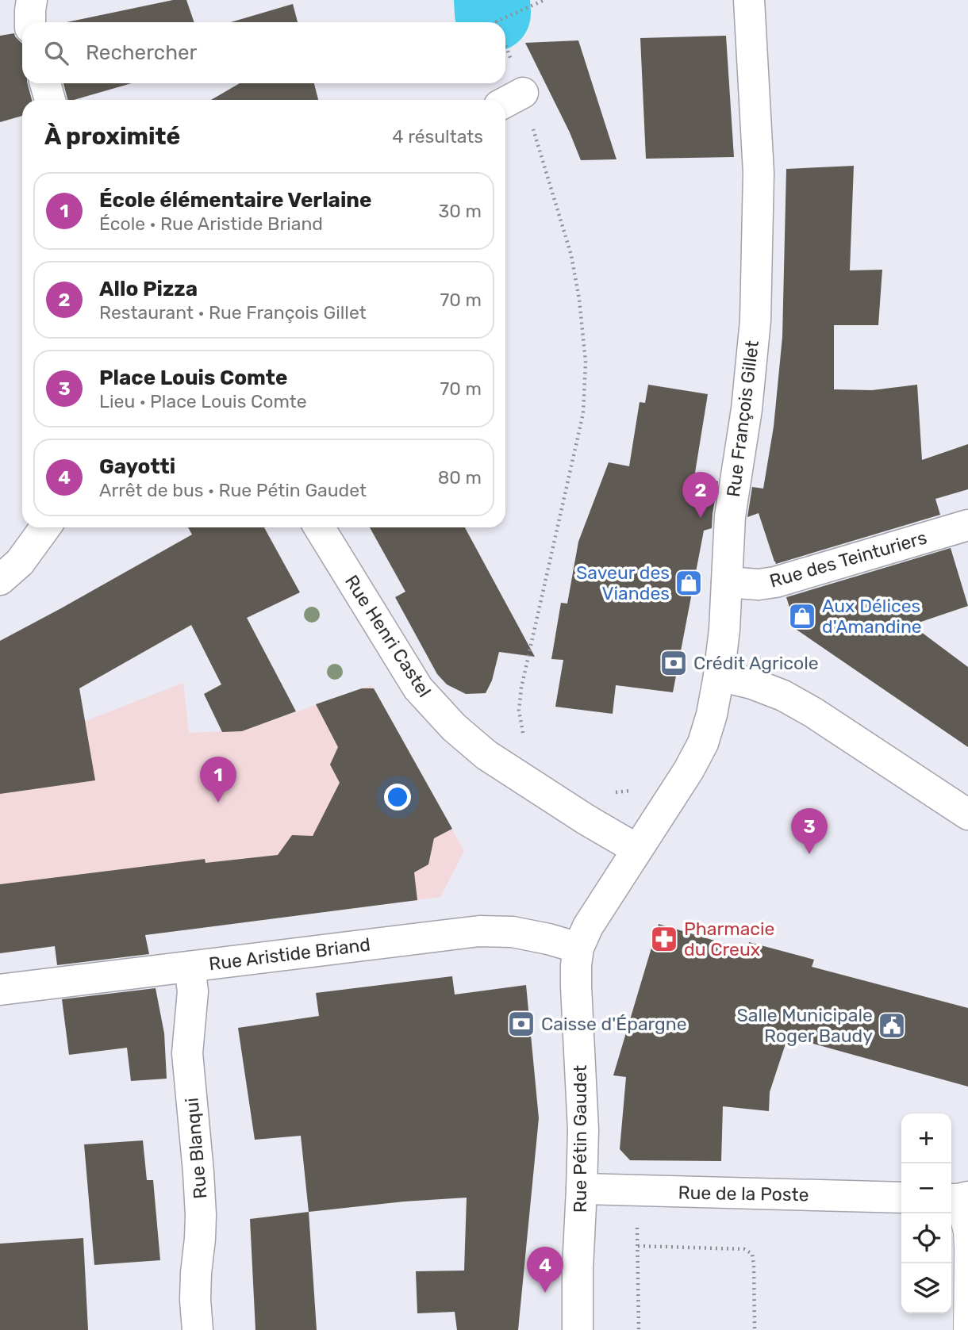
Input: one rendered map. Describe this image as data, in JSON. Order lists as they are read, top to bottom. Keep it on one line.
{"streets":{"street":["Rue François Gillet","Rue des Teinturiers","Rue Henri Castel","Rue Aristide Briand","Rue Pétin Gaudet","Rue Blanqui","Rue de la Poste"]},"crossings":[["Rue François Gillet","Rue des Teinturiers"],["Rue François Gillet","Rue Henri Castel"],["Rue François Gillet","Rue Aristide Briand"],["Rue François Gillet","Rue Pétin Gaudet"],["Rue Aristide Briand","Rue Pétin Gaudet"],["Rue Aristide Briand","Rue Blanqui"],["Rue Pétin Gaudet","Rue de la Poste"]],"places":{"shop":["Saveur des Viandes","Aux Délices d'Amandine"],"bank":["Crédit Agricole","Caisse d'Épargne"],"pharmacy":["Pharmacie du Creux"],"public building":["Salle Municipale Roger Baudy"]},"page":{"search":"Rechercher","heading":["À proximité","4 résultats"],"list":[{"mark":"1","name":"École élémentaire Verlaine","note":"École · Rue Aristide Briand","value":"30 m"},{"mark":"2","name":"Allo Pizza","note":"Restaurant · Rue François Gillet","value":"70 m"},{"mark":"3","name":"Place Louis Comte","note":"Lieu · Place Louis Comte","value":"70 m"},{"mark":"4","name":"Gayotti","note":"Arrêt de bus · Rue Pétin Gaudet","value":"80 m"}],"pins":["2","1","3","4"],"map_buttons":["+","−"]}}
